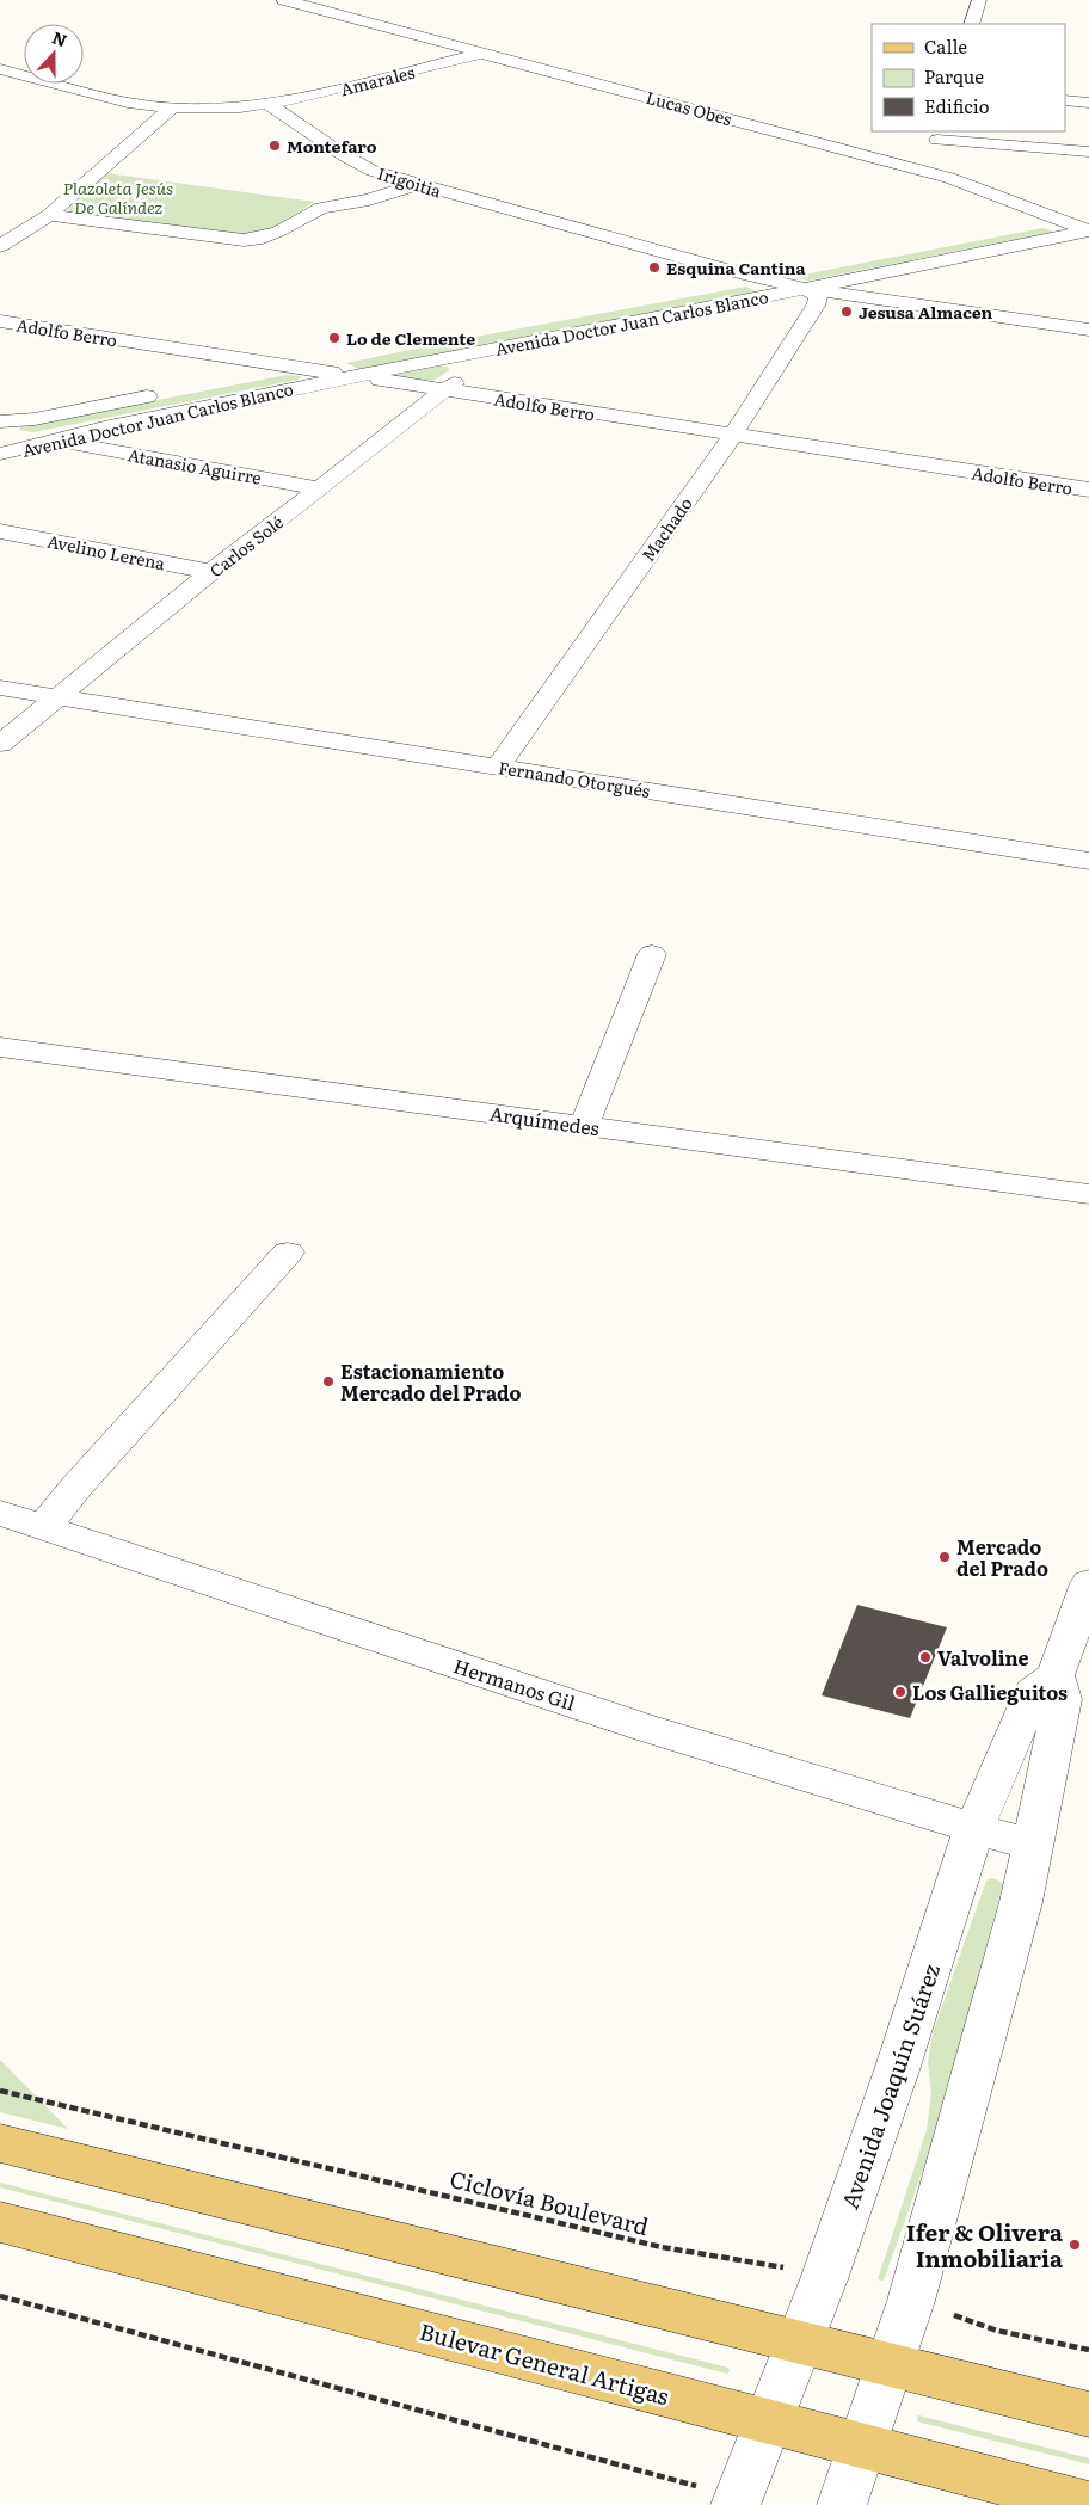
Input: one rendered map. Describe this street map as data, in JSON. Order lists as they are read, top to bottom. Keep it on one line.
{"streets":{"main road":["Bulevar General Artigas"],"street":["Amarales","Lucas Obes","Irigoitia","Avenida Doctor Juan Carlos Blanco","Adolfo Berro","Atanasio Aguirre","Machado","Carlos Solé","Avelino Lerena","Fernando Otorgués","Arquímedes","Hermanos Gil","Avenida Joaquín Suárez"],"path":["Ciclovía Boulevard"]},"crossings":[["Amarales","Lucas Obes"],["Amarales","Irigoitia"],["Lucas Obes","Avenida Doctor Juan Carlos Blanco"],["Irigoitia","Avenida Doctor Juan Carlos Blanco"],["Irigoitia","Machado"],["Avenida Doctor Juan Carlos Blanco","Adolfo Berro"],["Avenida Doctor Juan Carlos Blanco","Atanasio Aguirre"],["Avenida Doctor Juan Carlos Blanco","Machado"],["Avenida Doctor Juan Carlos Blanco","Carlos Solé"],["Adolfo Berro","Machado"],["Adolfo Berro","Carlos Solé"],["Atanasio Aguirre","Carlos Solé"],["Machado","Fernando Otorgués"],["Carlos Solé","Avelino Lerena"],["Carlos Solé","Fernando Otorgués"],["Hermanos Gil","Avenida Joaquín Suárez"],["Avenida Joaquín Suárez","Ciclovía Boulevard"],["Avenida Joaquín Suárez","Bulevar General Artigas"]],"parks":["Plazoleta Jesús De Galíndez"],"places":["Montefaro","Esquina Cantina","Jesusa Almacen","Lo de Clemente","Estacionamiento Mercado del Prado","Mercado del Prado","Valvoline","Los Gallieguitos","Ifer & Olivera Inmobiliaria"],"legend":["Calle","Parque","Edificio"],"north":"top"}
